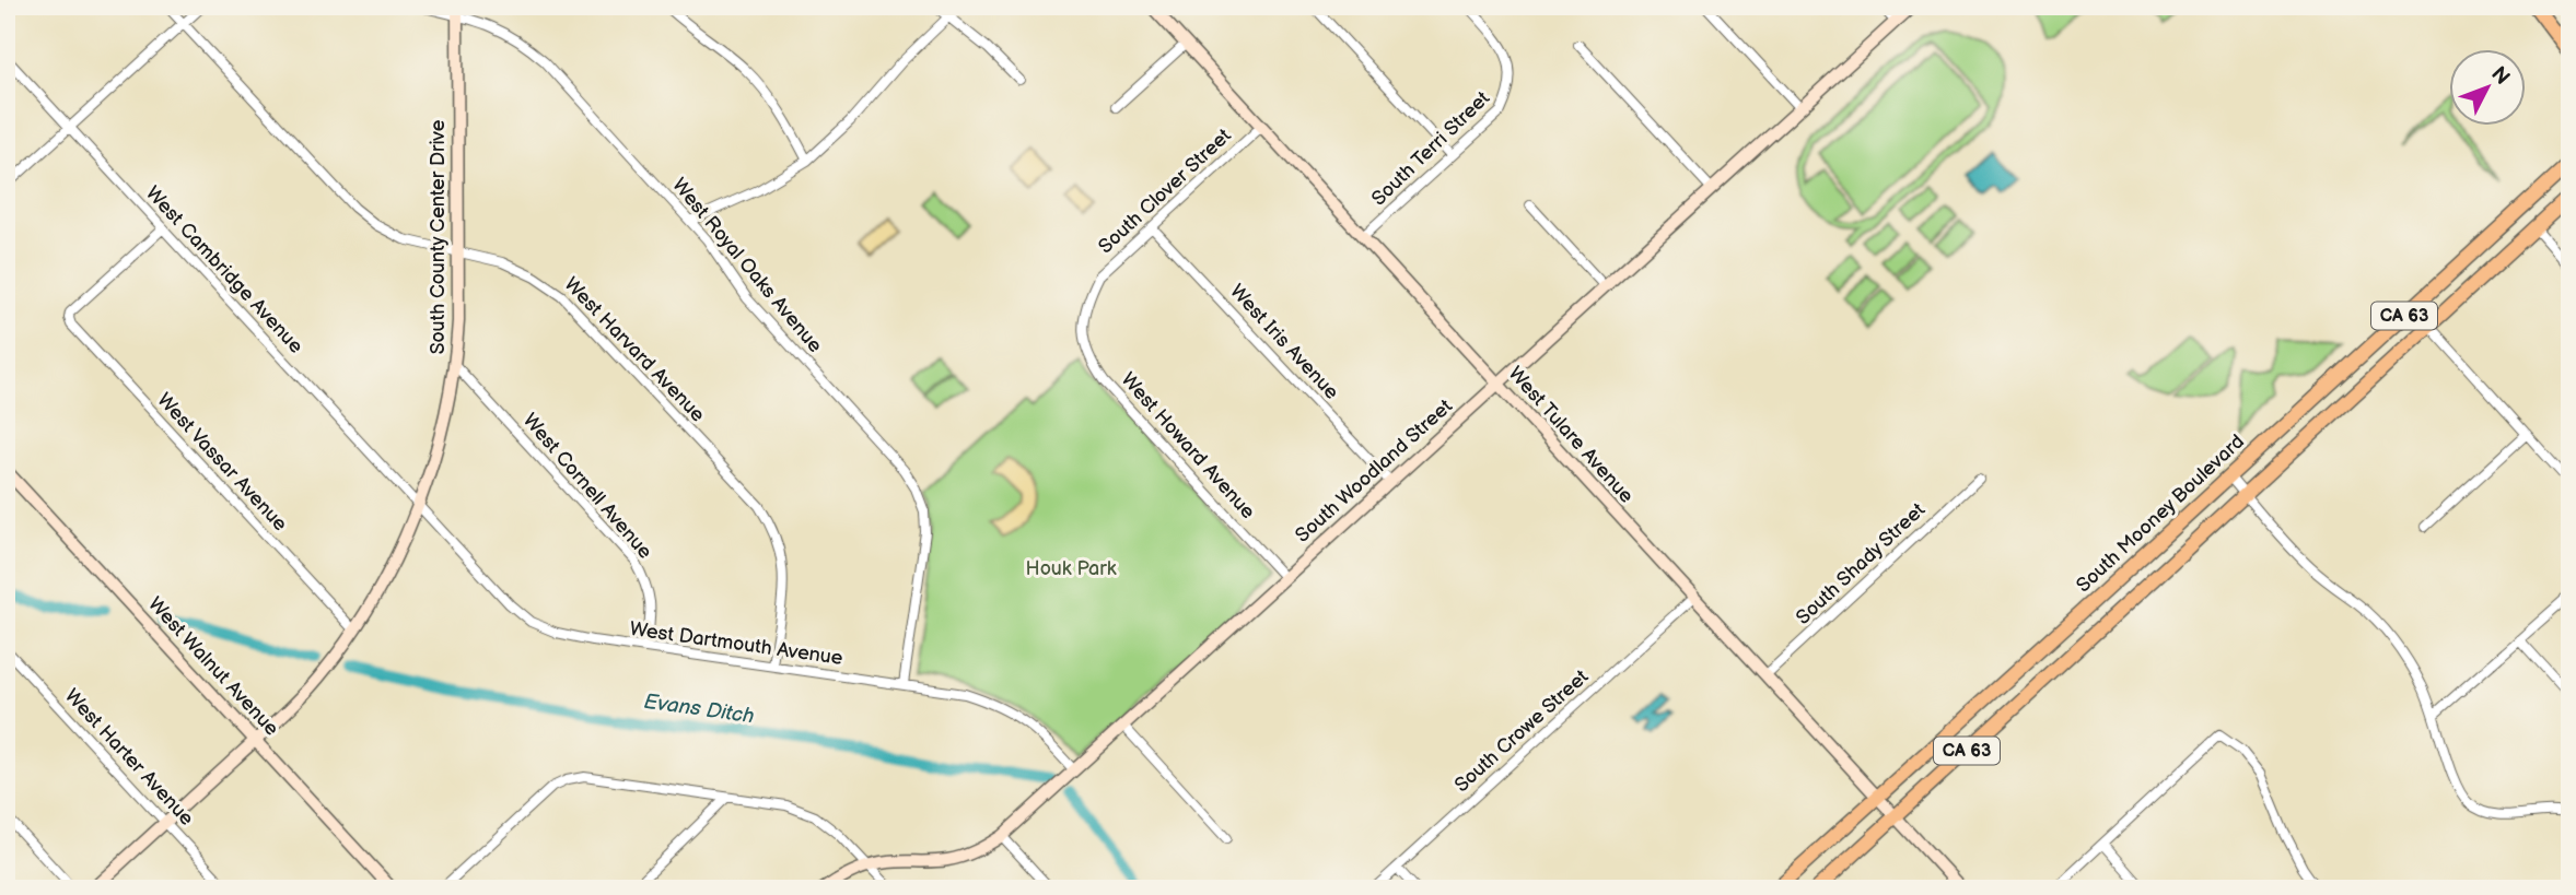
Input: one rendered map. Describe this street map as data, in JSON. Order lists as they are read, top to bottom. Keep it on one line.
{"streets":{"main road":["CA 63","South Mooney Boulevard"],"street":["South Terri Street","South Clover Street","South County Center Drive","West Royal Oaks Avenue","West Cambridge Avenue","West Iris Avenue","West Harvard Avenue","West Tulare Avenue","West Howard Avenue","West Vassar Avenue","South Woodland Street","West Cornell Avenue","South Shady Street","West Dartmouth Avenue","West Walnut Avenue","South Crowe Street","West Harter Avenue"]},"crossings":[["South Terri Street","West Tulare Avenue"],["South Clover Street","West Iris Avenue"],["South Clover Street","West Tulare Avenue"],["South Clover Street","West Howard Avenue"],["South County Center Drive","West Royal Oaks Avenue"],["South County Center Drive","West Cambridge Avenue"],["South County Center Drive","West Harvard Avenue"],["South County Center Drive","West Vassar Avenue"],["South County Center Drive","West Cornell Avenue"],["South County Center Drive","West Dartmouth Avenue"],["South County Center Drive","West Walnut Avenue"],["South County Center Drive","West Harter Avenue"],["West Royal Oaks Avenue","West Dartmouth Avenue"],["West Cambridge Avenue","West Vassar Avenue"],["West Cambridge Avenue","West Dartmouth Avenue"],["CA 63","West Tulare Avenue"],["West Iris Avenue","South Woodland Street"],["West Harvard Avenue","West Dartmouth Avenue"],["West Tulare Avenue","South Woodland Street"],["West Tulare Avenue","South Mooney Boulevard"],["West Tulare Avenue","South Shady Street"],["West Tulare Avenue","South Crowe Street"],["West Howard Avenue","South Woodland Street"],["South Woodland Street","West Dartmouth Avenue"],["West Cornell Avenue","West Dartmouth Avenue"]],"water":["Evans Ditch"],"parks":["Houk Park"],"north":"top right"}
